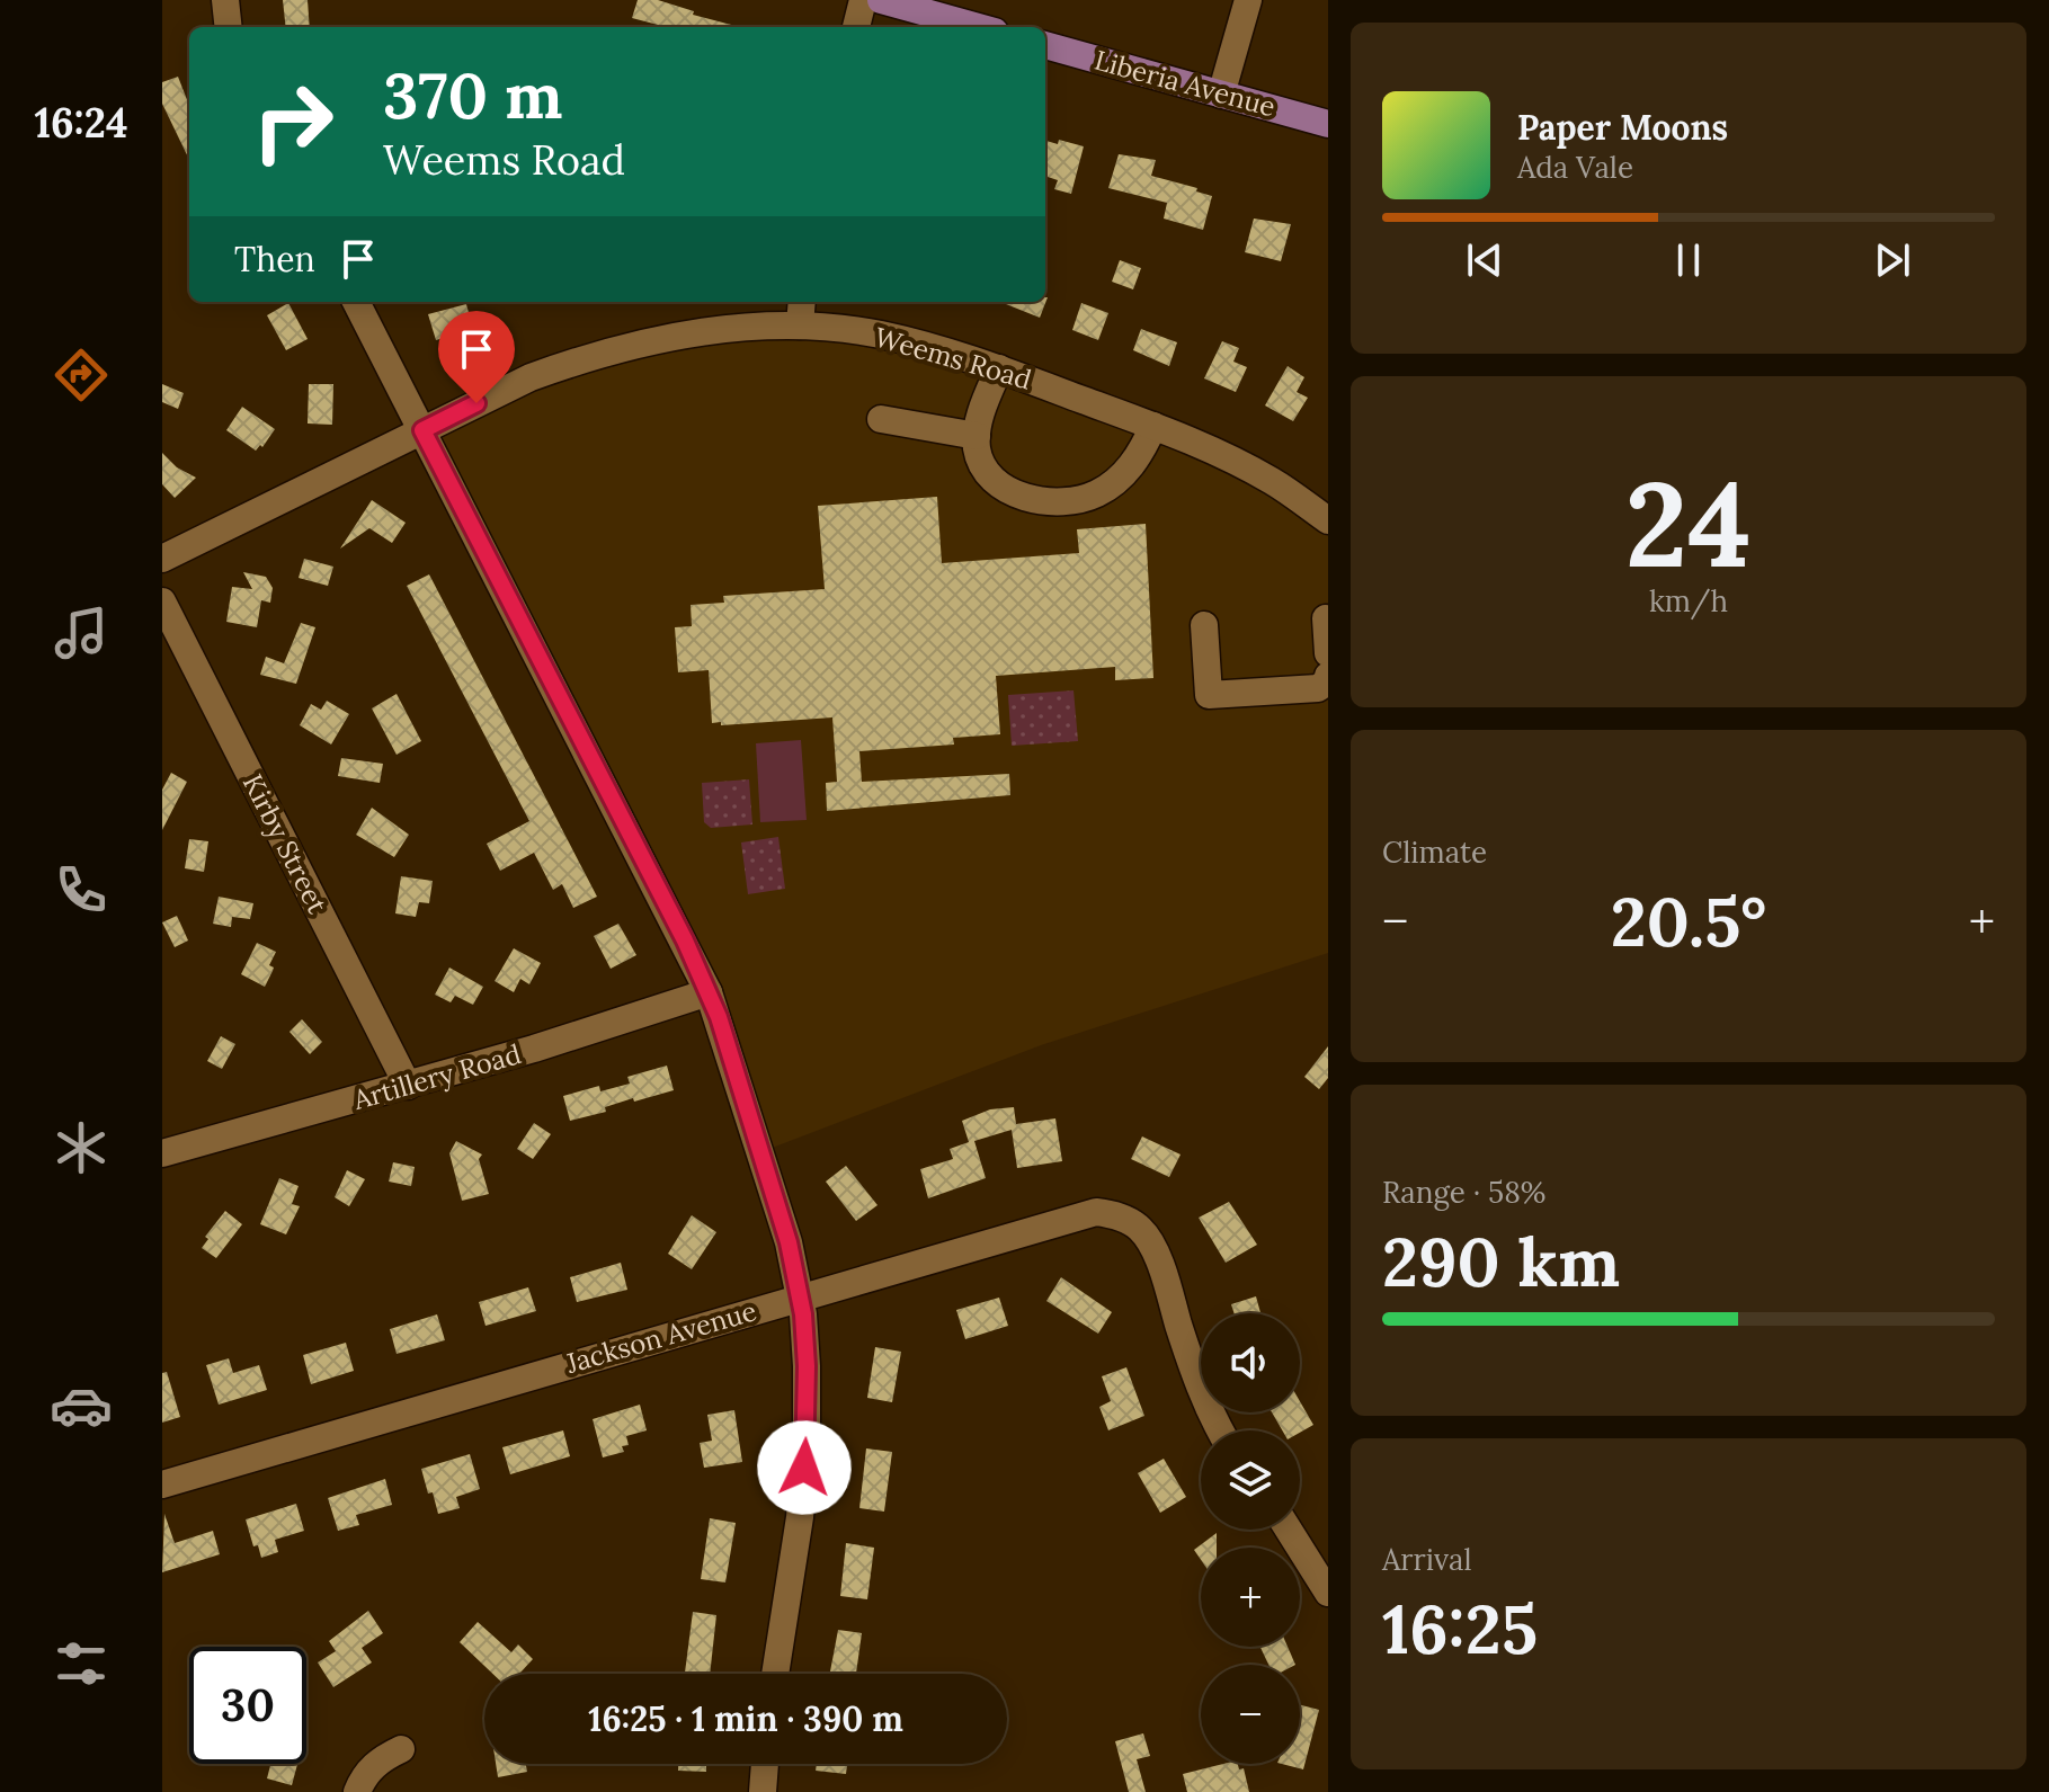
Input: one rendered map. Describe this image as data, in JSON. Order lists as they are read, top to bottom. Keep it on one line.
{"streets":{"main road":["Liberia Avenue"],"street":["Weems Road","Kirby Street","Artillery Road","Jackson Avenue"]},"crossings":[["Kirby Street","Artillery Road"]],"page":{"tabs":"16:24","turn":["370 m","Weems Road"],"song":["Paper Moons","Ada Vale"],"then":"Then","tile":[["24","km/h"],"Climate",["Range · 58%","290 km"],["Arrival","16:25"]],"heat":["−","20.5°","+"],"map_buttons":["+","−"],"limit":"30","trip":"16:25 · 1 min · 390 m"}}
